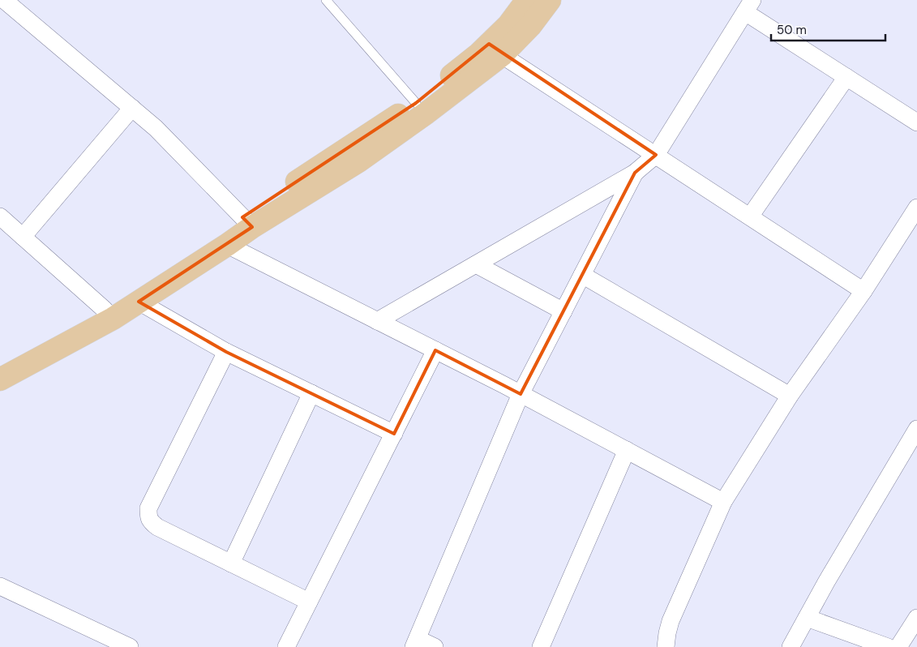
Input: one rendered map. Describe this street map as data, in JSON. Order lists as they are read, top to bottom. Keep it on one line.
{"scale_bar":"50 m"}
